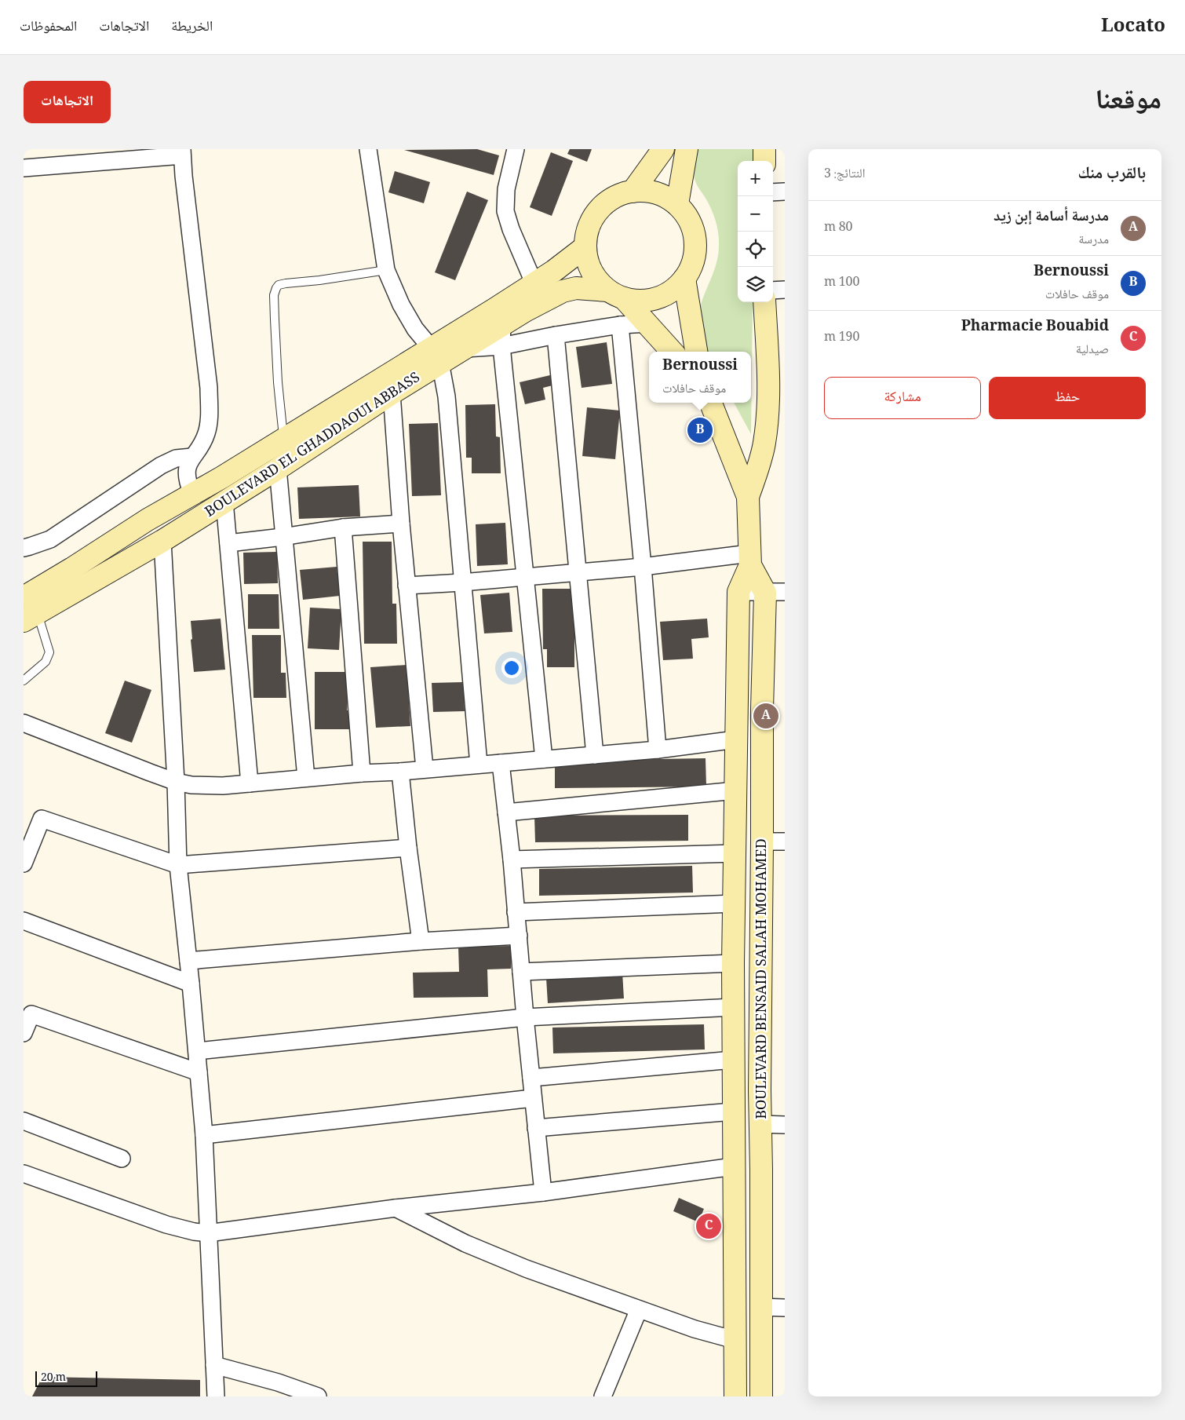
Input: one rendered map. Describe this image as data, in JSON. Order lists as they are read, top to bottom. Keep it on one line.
{"streets":{"street":["BOULEVARD EL GHADDAOUI ABBASS","BOULEVARD BENSAID SALAH MOHAMED"]},"scale_bar":"20 m","page":{"header":"Locato","nav":["الخريطة","الاتجاهات","المحفوظات"],"title":"موقعنا","buttons":["الاتجاهات",["حفظ","مشاركة"]],"heading":["بالقرب منك","النتائج: 3"],"map_buttons":["+","−"],"list":[{"mark":"A","name":"مدرسة أسامة إبن زيد","note":"مدرسة","value":"80 m"},{"mark":"B","name":"Bernoussi","note":"موقف حافلات","value":"100 m"},{"mark":"C","name":"Pharmacie Bouabid","note":"صيدلية","value":"190 m"}],"popup":["Bernoussi","موقف حافلات"],"pins":["B","A","C"],"scale":"20 m"}}
